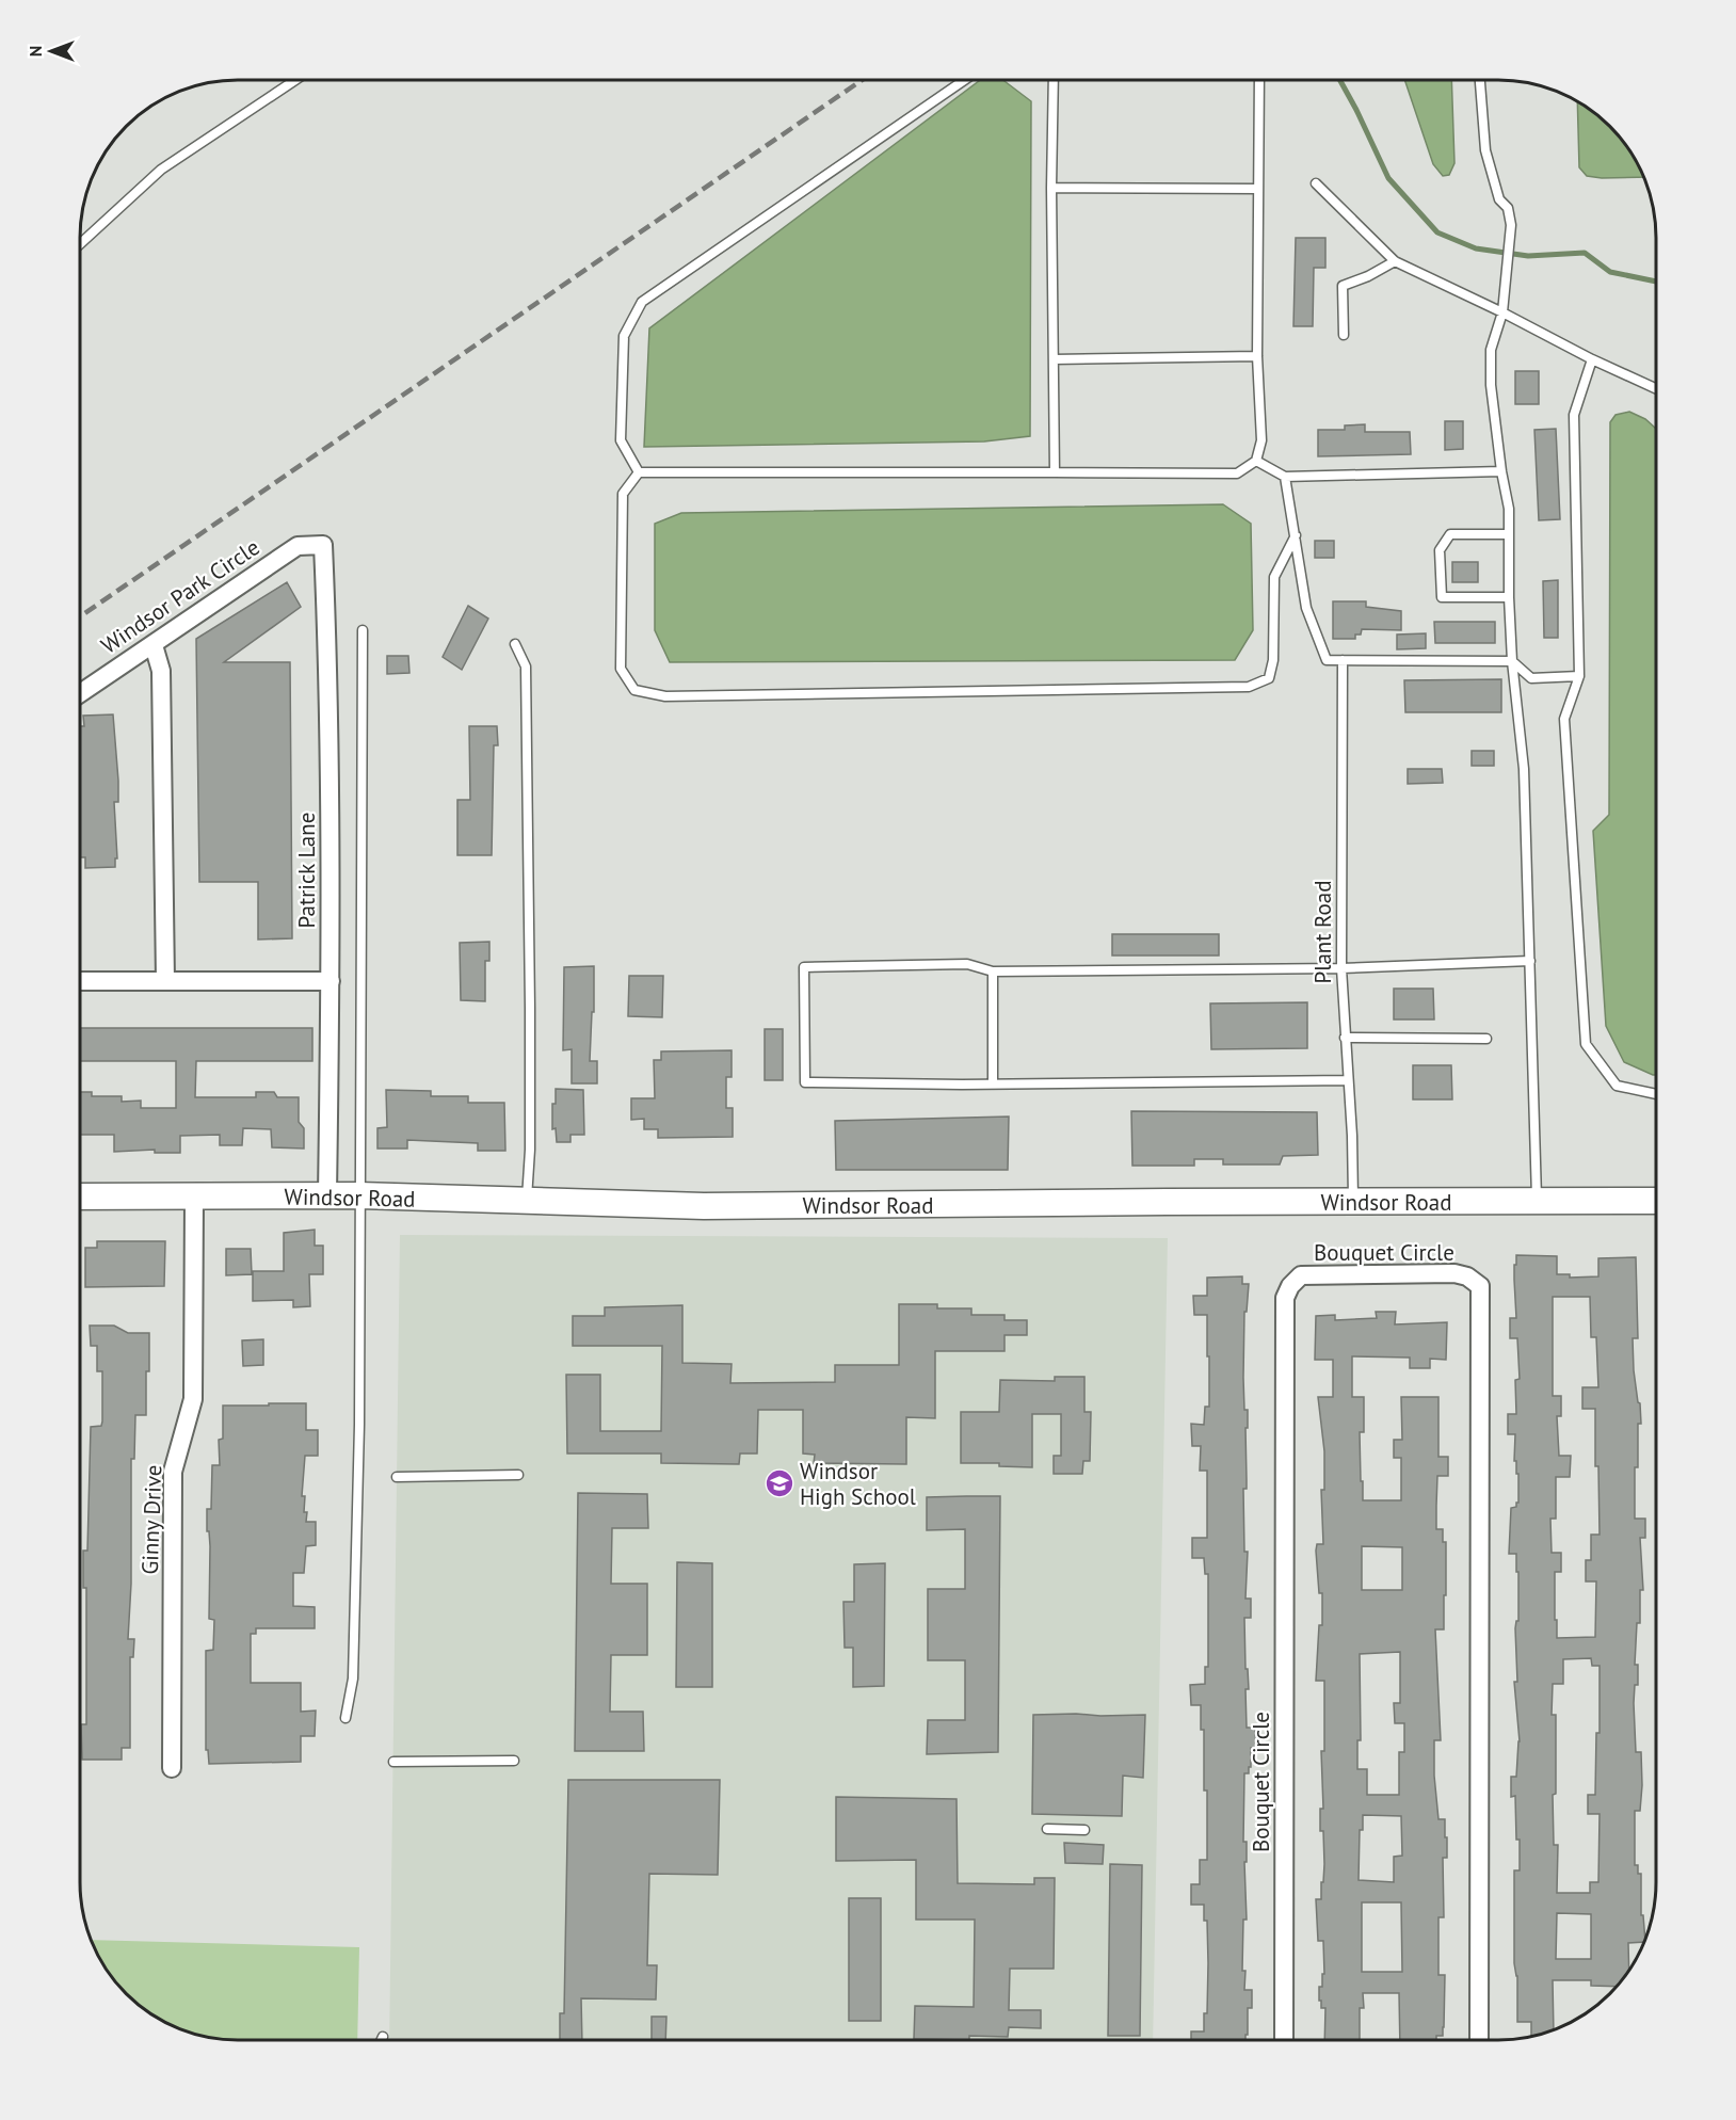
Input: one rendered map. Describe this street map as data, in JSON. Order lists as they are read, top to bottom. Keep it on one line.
{"streets":{"main road":["Windsor Road"],"street":["Windsor Park Circle","Patrick Lane","Bouquet Circle","Ginny Drive"],"lane":["Plant Road"]},"crossings":[["Windsor Park Circle","Patrick Lane"],["Patrick Lane","Windsor Road"],["Plant Road","Windsor Road"],["Windsor Road","Ginny Drive"]],"places":{"school or university":["Windsor High School"]},"north":"left"}
